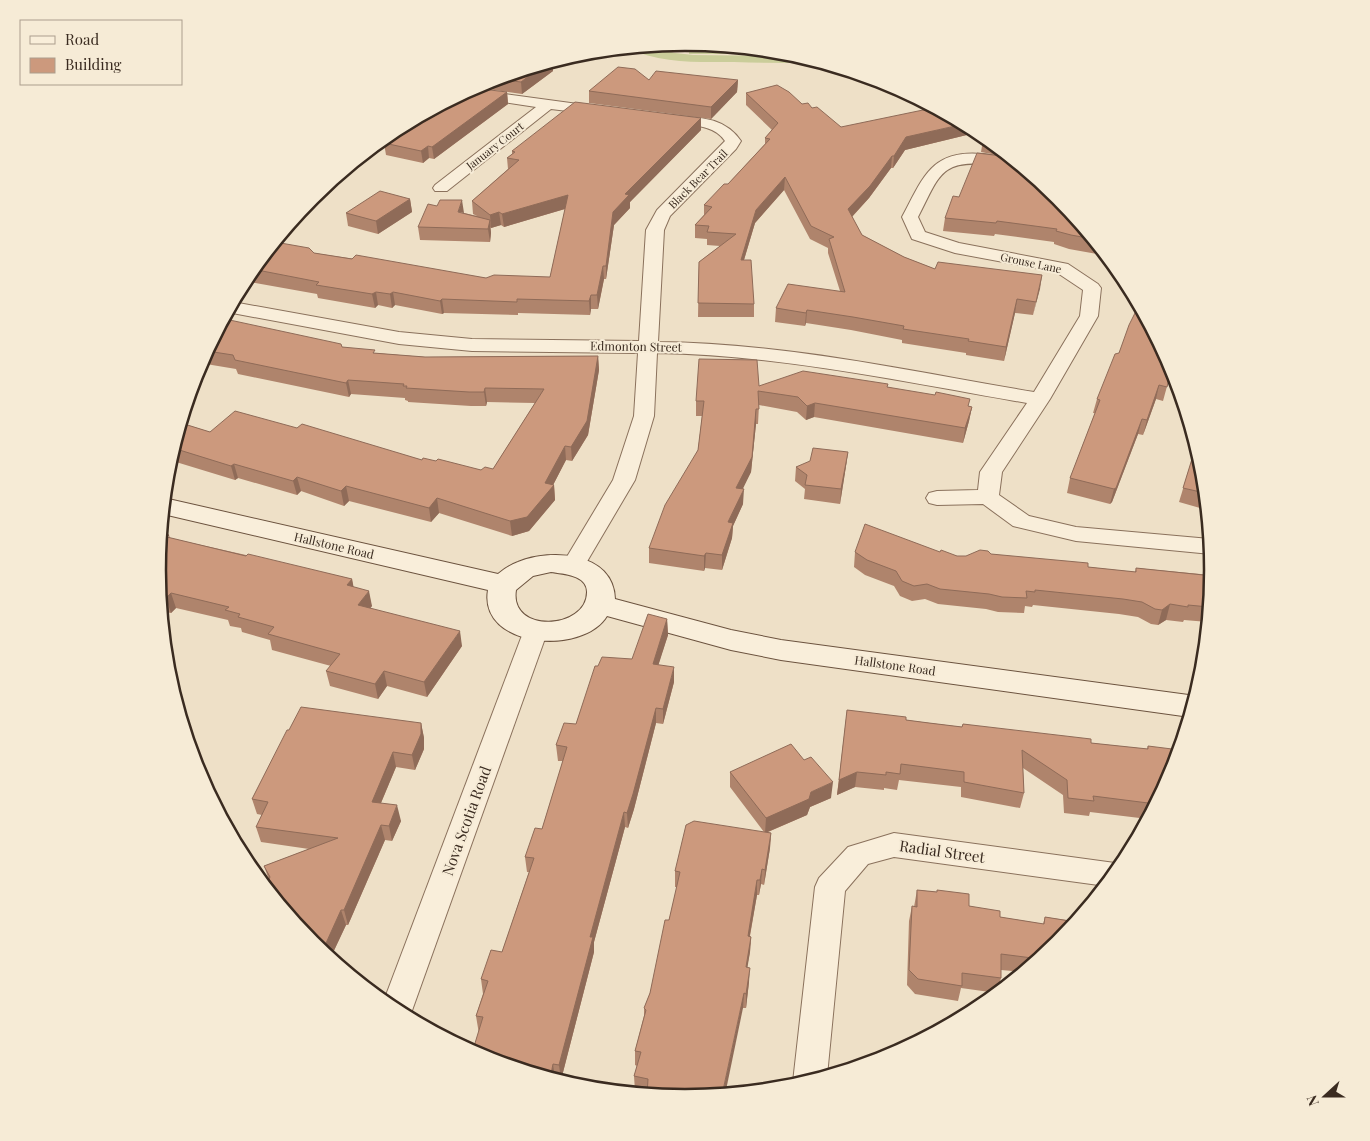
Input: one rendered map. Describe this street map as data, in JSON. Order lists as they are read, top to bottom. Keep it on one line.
{"streets":{"street":["January Court","Black Bear Trail","Grouse Lane","Edmonton Street","Hallstone Road","Nova Scotia Road","Radial Street"]},"crossings":[["Black Bear Trail","Edmonton Street"],["Black Bear Trail","Hallstone Road"],["Black Bear Trail","Nova Scotia Road"],["Grouse Lane","Edmonton Street"],["Hallstone Road","Nova Scotia Road"]],"legend":["Road","Building"],"north":"left"}
